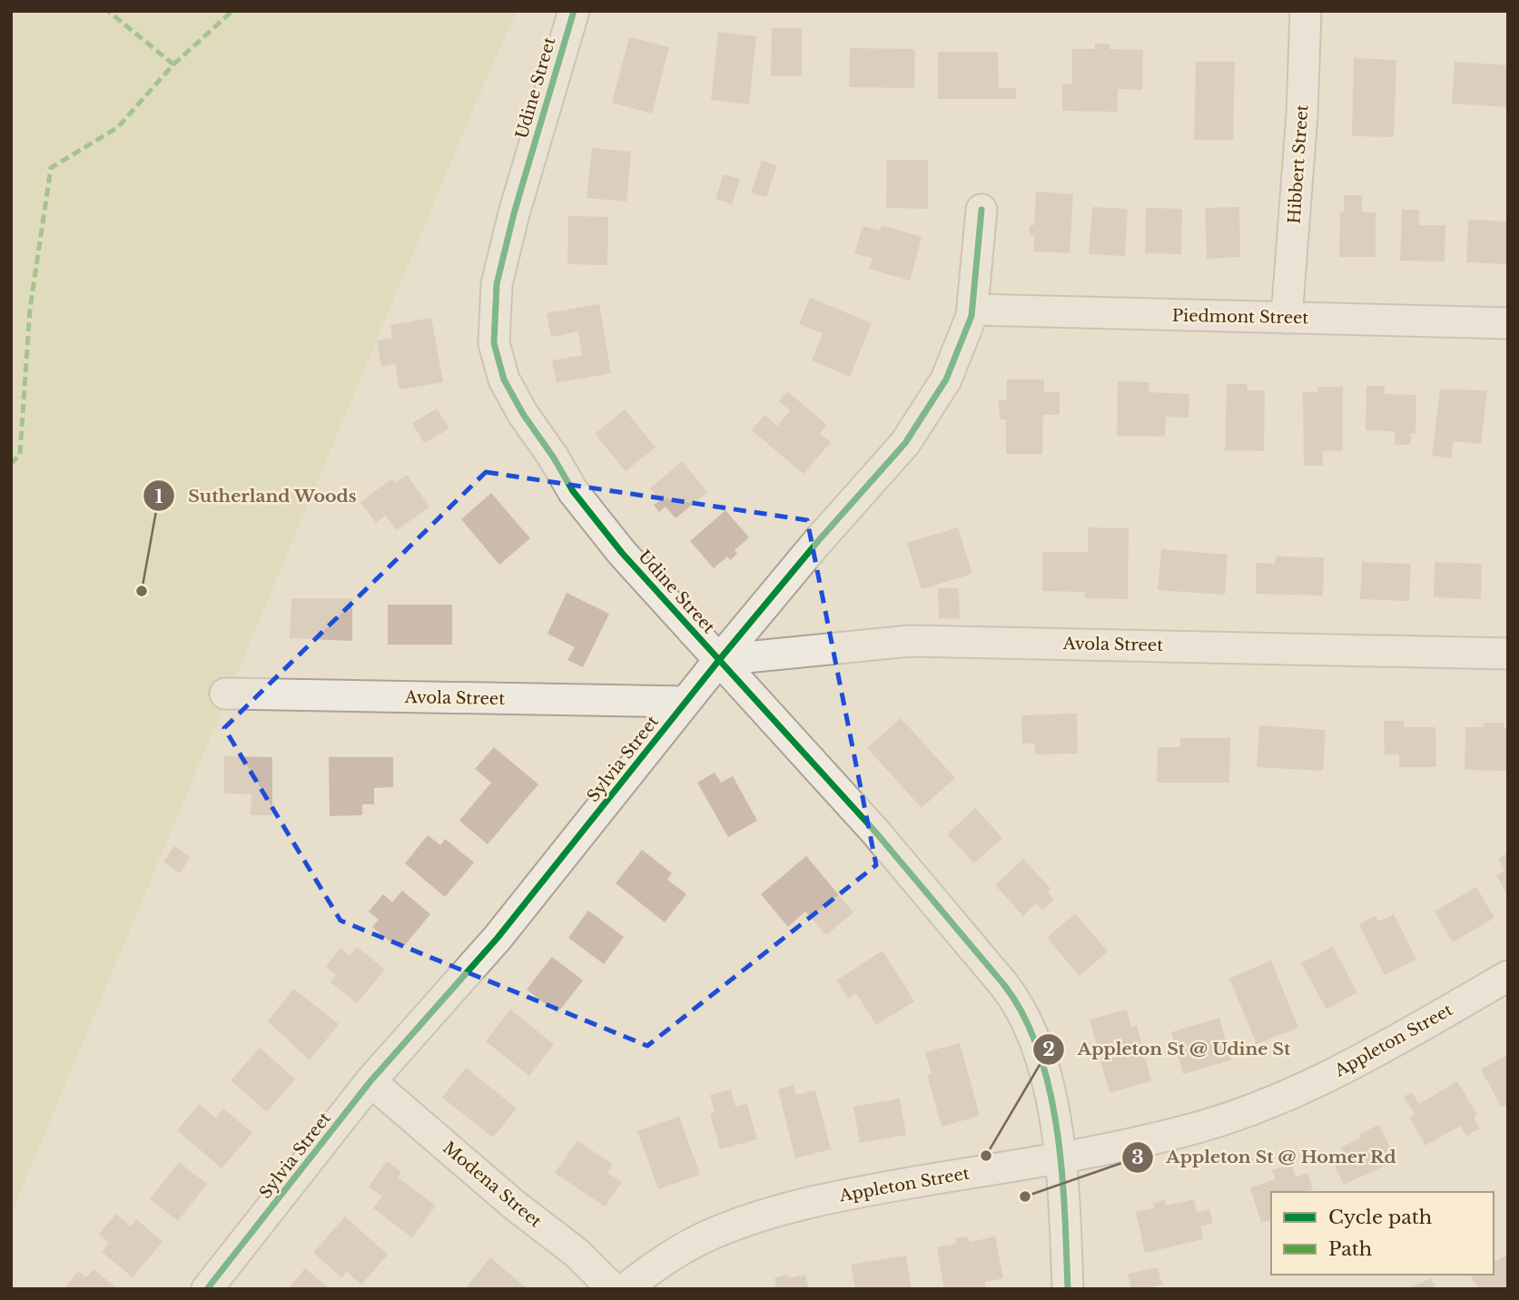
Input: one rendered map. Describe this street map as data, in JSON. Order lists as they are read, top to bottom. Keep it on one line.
{"streets":{"street":["Udine Street","Hibbert Street","Piedmont Street","Avola Street","Sylvia Street","Appleton Street","Modena Street"]},"crossings":[["Udine Street","Avola Street"],["Udine Street","Sylvia Street"],["Udine Street","Appleton Street"],["Hibbert Street","Piedmont Street"],["Piedmont Street","Sylvia Street"],["Avola Street","Sylvia Street"],["Sylvia Street","Modena Street"]],"places":["Sutherland Woods","Appleton St @ Udine St","Appleton St @ Homer Rd"],"legend":["Cycle path","Path"]}
